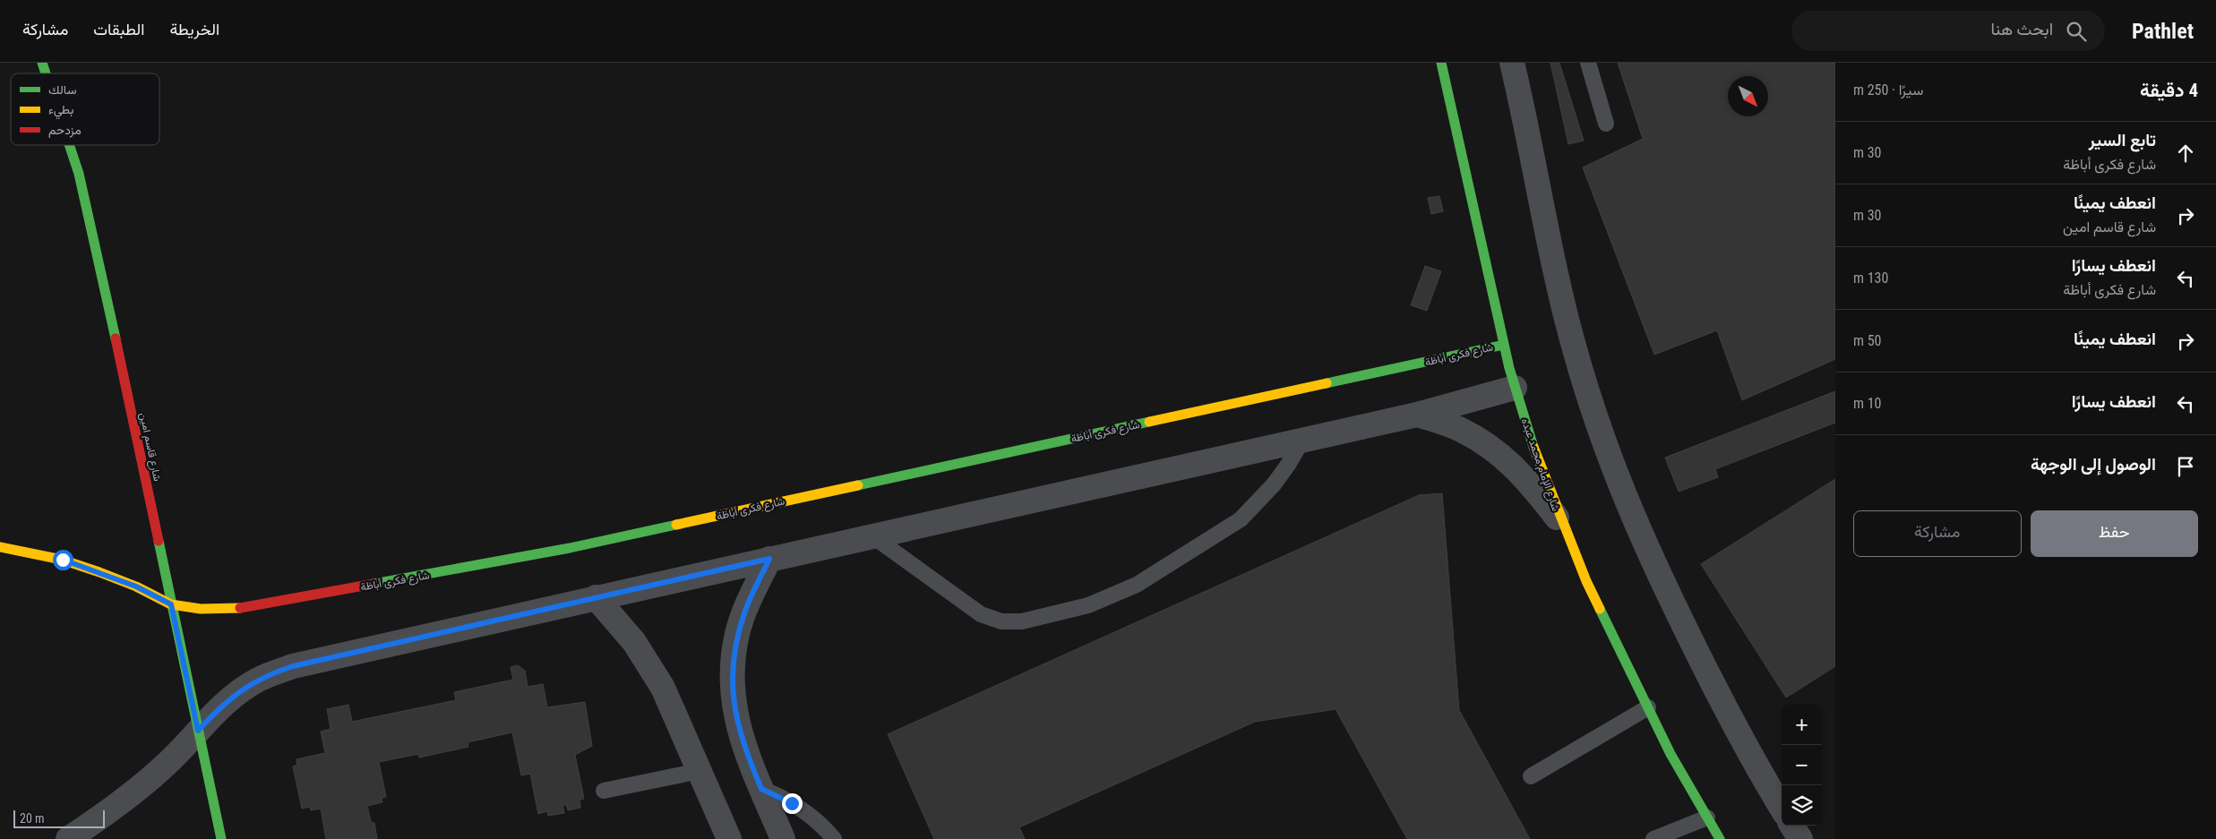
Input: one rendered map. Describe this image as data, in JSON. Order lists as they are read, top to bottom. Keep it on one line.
{"streets":{"street":["شارع فكرى أباظة","شارع قاسم امين","شارع الإمام محمد عبده"]},"crossings":[["شارع فكرى أباظة","شارع قاسم امين"],["شارع فكرى أباظة","شارع الإمام محمد عبده"]],"legend":["سالك","بطيء","مزدحم"],"scale_bar":"20 m","north":"bottom right","page":{"header":"Pathlet","search":"ابحث هنا","nav":["الخريطة","الطبقات","مشاركة"],"heading":["4 دقيقة","سيرًا · 250 m"],"list":[["تابع السير","شارع فكرى أباظة","30 m"],["انعطف يمينًا","شارع قاسم امين","30 m"],["انعطف يسارًا","شارع فكرى أباظة","130 m"],["انعطف يمينًا","50 m"],["انعطف يسارًا","10 m"],"الوصول إلى الوجهة"],"buttons":["حفظ","مشاركة"],"map_buttons":["+","−"],"scale":"20 m"}}
